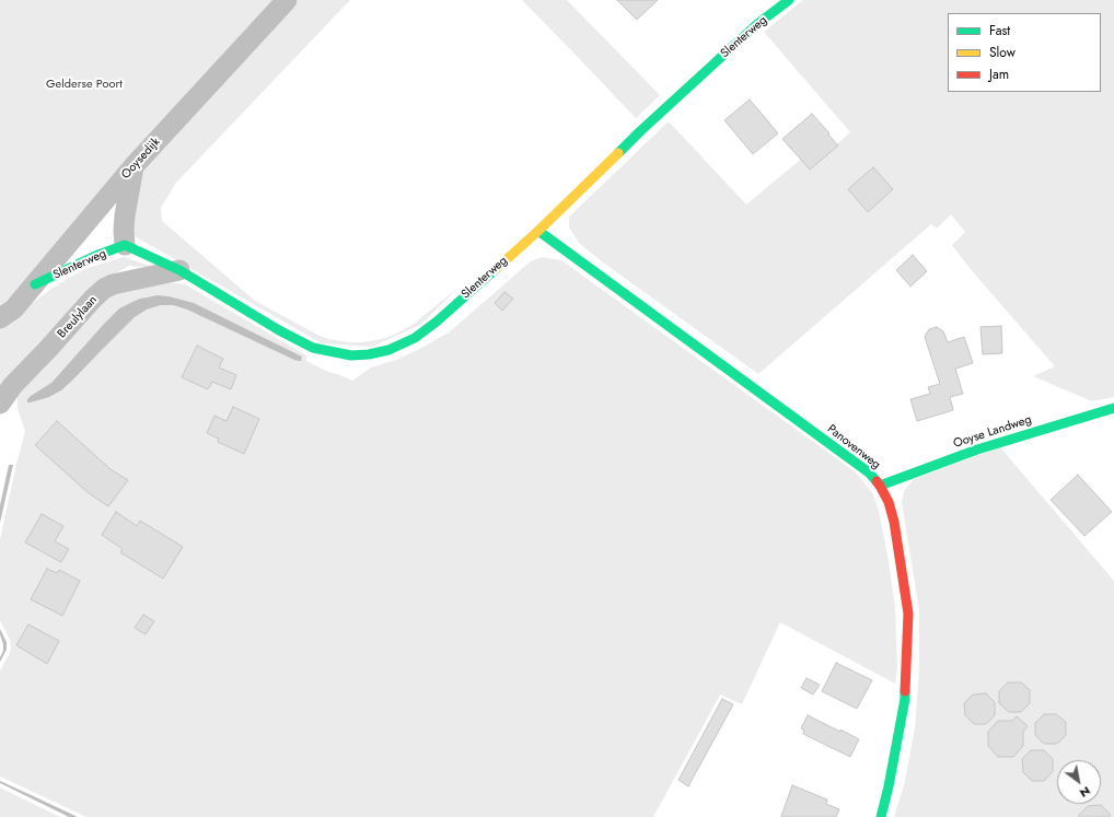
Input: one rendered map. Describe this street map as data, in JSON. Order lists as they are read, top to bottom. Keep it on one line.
{"streets":{"street":["Slenterweg","Ooysedijk","Breulylaan","Ooyse Landweg","Panovenweg"]},"crossings":[["Slenterweg","Ooysedijk"],["Slenterweg","Breulylaan"],["Slenterweg","Panovenweg"],["Ooyse Landweg","Panovenweg"]],"parks":["Gelderse Poort"],"legend":["Fast","Slow","Jam"],"north":"bottom right"}
